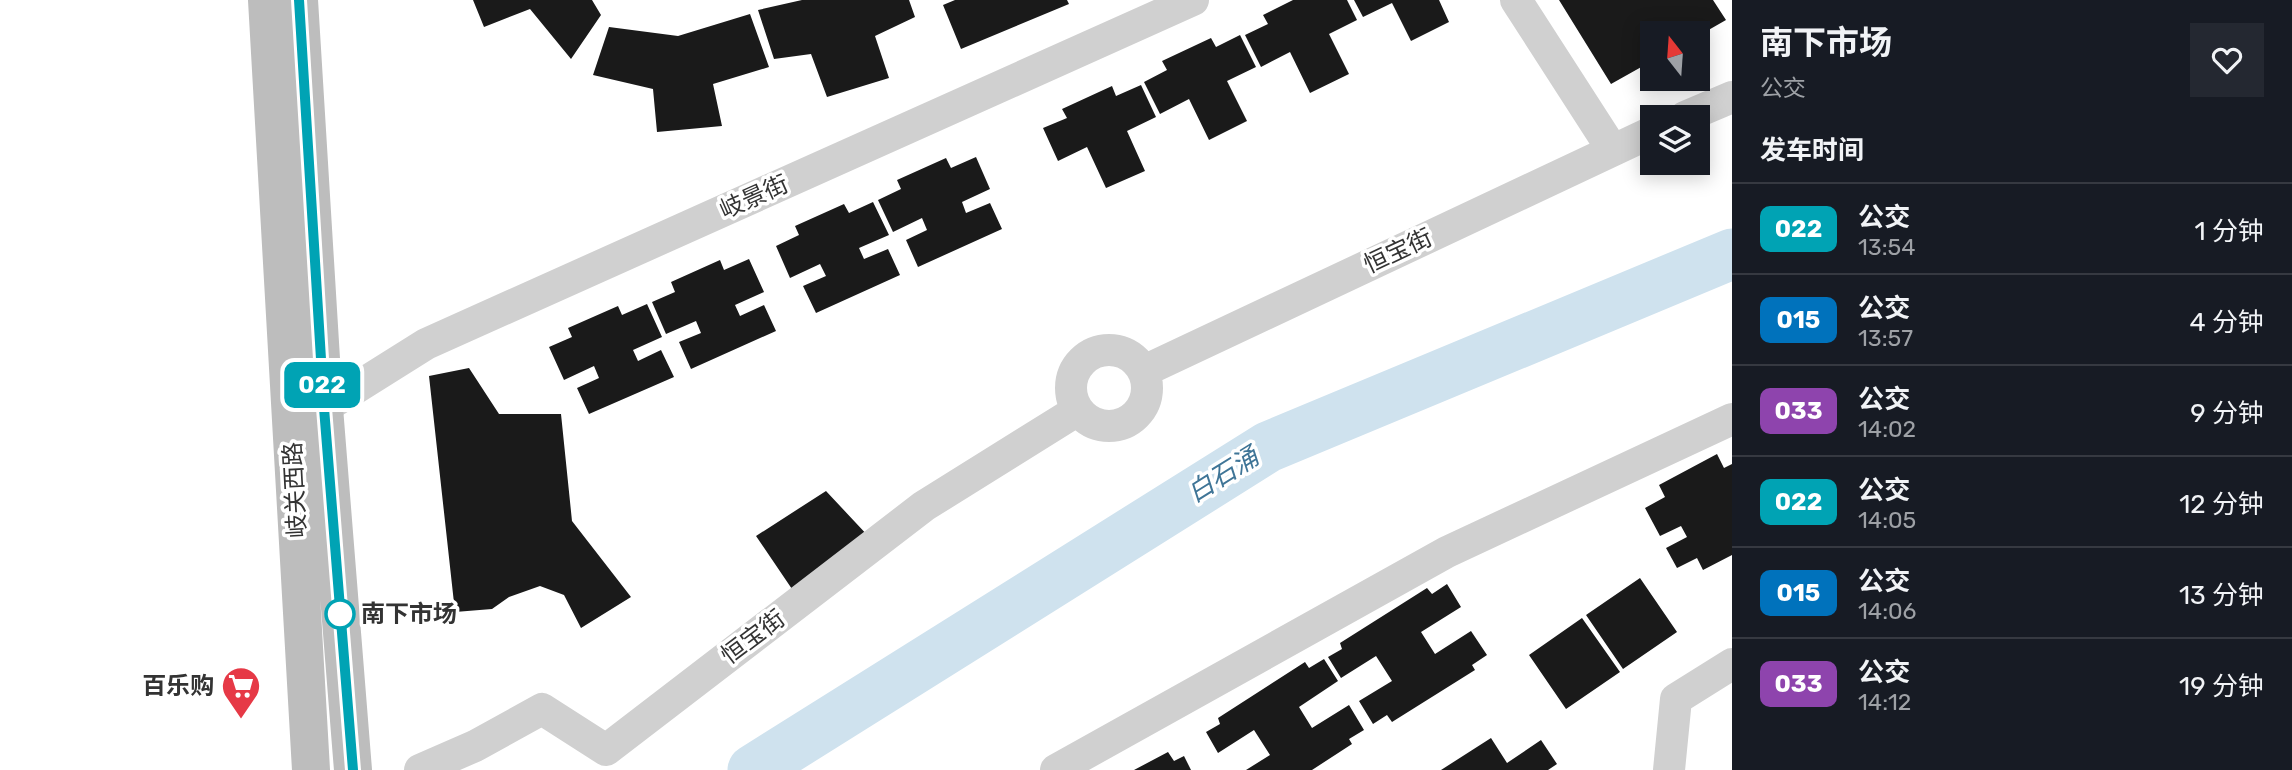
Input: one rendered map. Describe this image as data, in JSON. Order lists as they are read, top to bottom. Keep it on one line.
{"streets":{"main road":["岐关西路"],"street":["岐景街","恒宝街"]},"crossings":[["岐景街","岐关西路"]],"water":["白石涌"],"places":{"other":["南下市场"],"supermarket":["百乐购"]},"lines":["bus line 022"],"north":"top","page":{"on_map":"022","heading":[["南下市场","公交"],"发车时间"],"list":[{"mark":"022","name":"公交","note":"13:54","value":"1 分钟"},{"mark":"015","name":"公交","note":"13:57","value":"4 分钟"},{"mark":"033","name":"公交","note":"14:02","value":"9 分钟"},{"mark":"022","name":"公交","note":"14:05","value":"12 分钟"},{"mark":"015","name":"公交","note":"14:06","value":"13 分钟"},{"mark":"033","name":"公交","note":"14:12","value":"19 分钟"}]}}
